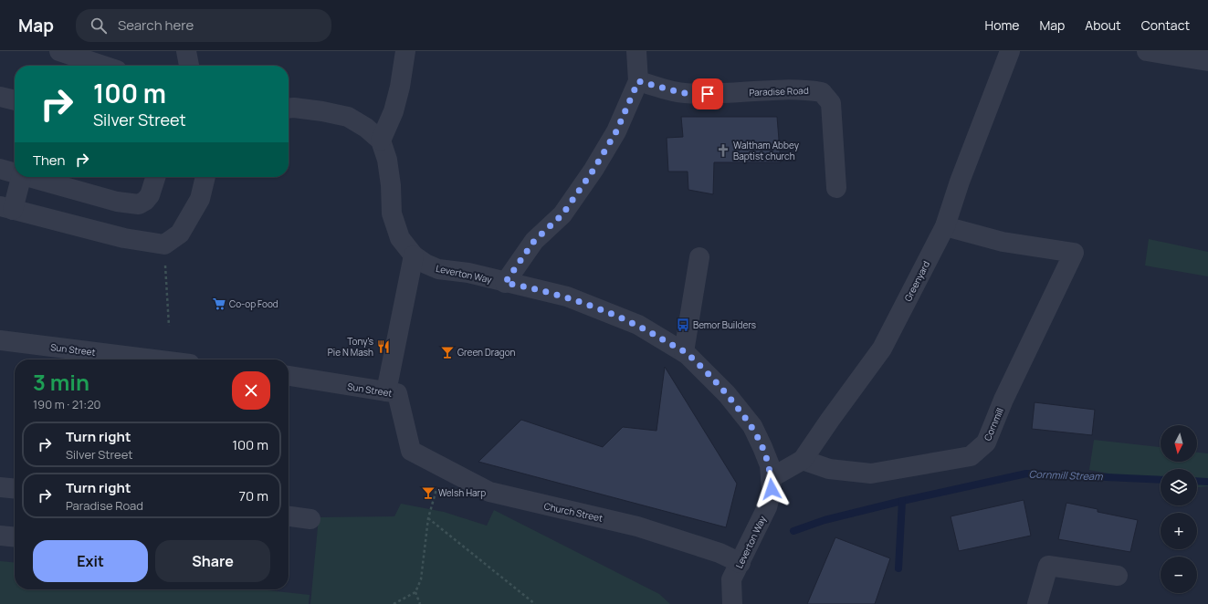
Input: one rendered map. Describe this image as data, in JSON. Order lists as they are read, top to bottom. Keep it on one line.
{"streets":{"street":["Paradise Road","Leverton Way","Greenyard","Sun Street","Cornmill","Church Street"]},"crossings":[["Leverton Way","Greenyard"],["Leverton Way","Church Street"],["Greenyard","Cornmill"],["Sun Street","Church Street"]],"water":["Cornmill Stream"],"places":{"church":["Waltham Abbey Baptist church"],"supermarket":["Co-op Food"],"bus stop":["Bemor Builders"],"restaurant":["Tony's Pie N Mash"],"bar":["Green Dragon","Welsh Harp"]},"north":"bottom","page":{"header":"Map","search":"Search here","nav":["Home","Map","About","Contact"],"turn":["100 m","Silver Street"],"then":"Then","heading":["3 min","190 m · 21:20"],"list":[{"name":"Turn right","note":"Silver Street","value":"100 m"},{"name":"Turn right","note":"Paradise Road","value":"70 m"}],"map_buttons":["+","−"],"buttons":["Exit","Share"]}}
